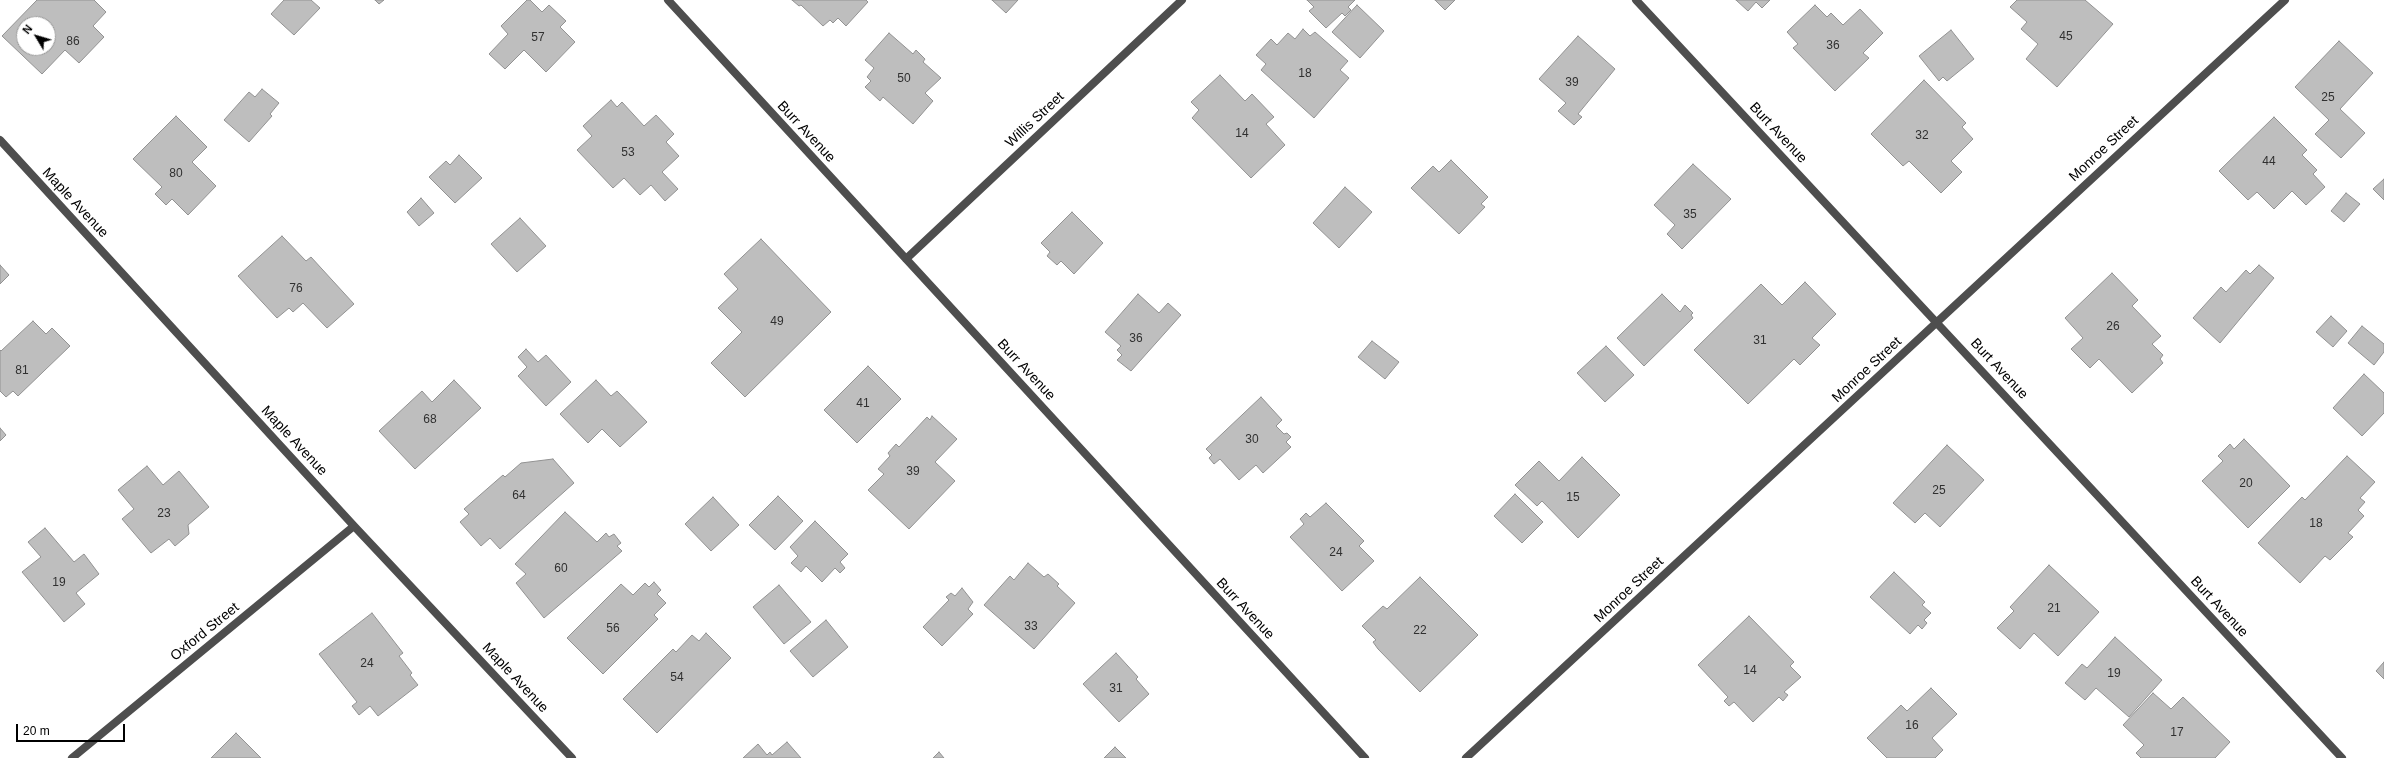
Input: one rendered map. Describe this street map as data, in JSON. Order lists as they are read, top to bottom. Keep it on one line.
{"streets":{"street":["Willis Street","Burr Avenue","Burt Avenue","Monroe Street","Maple Avenue","Oxford Street"]},"crossings":[["Willis Street","Burr Avenue"],["Burt Avenue","Monroe Street"],["Maple Avenue","Oxford Street"]],"house_numbers":["45","57","86","36","18","50","39","25","14","32","53","44","80","35","76","49","26","36","31","81","41","68","30","39","20","25","64","15","23","18","24","60","19","21","33","56","22","24","14","19","54","31","16","17"],"scale_bar":"20 m","north":"top left"}
